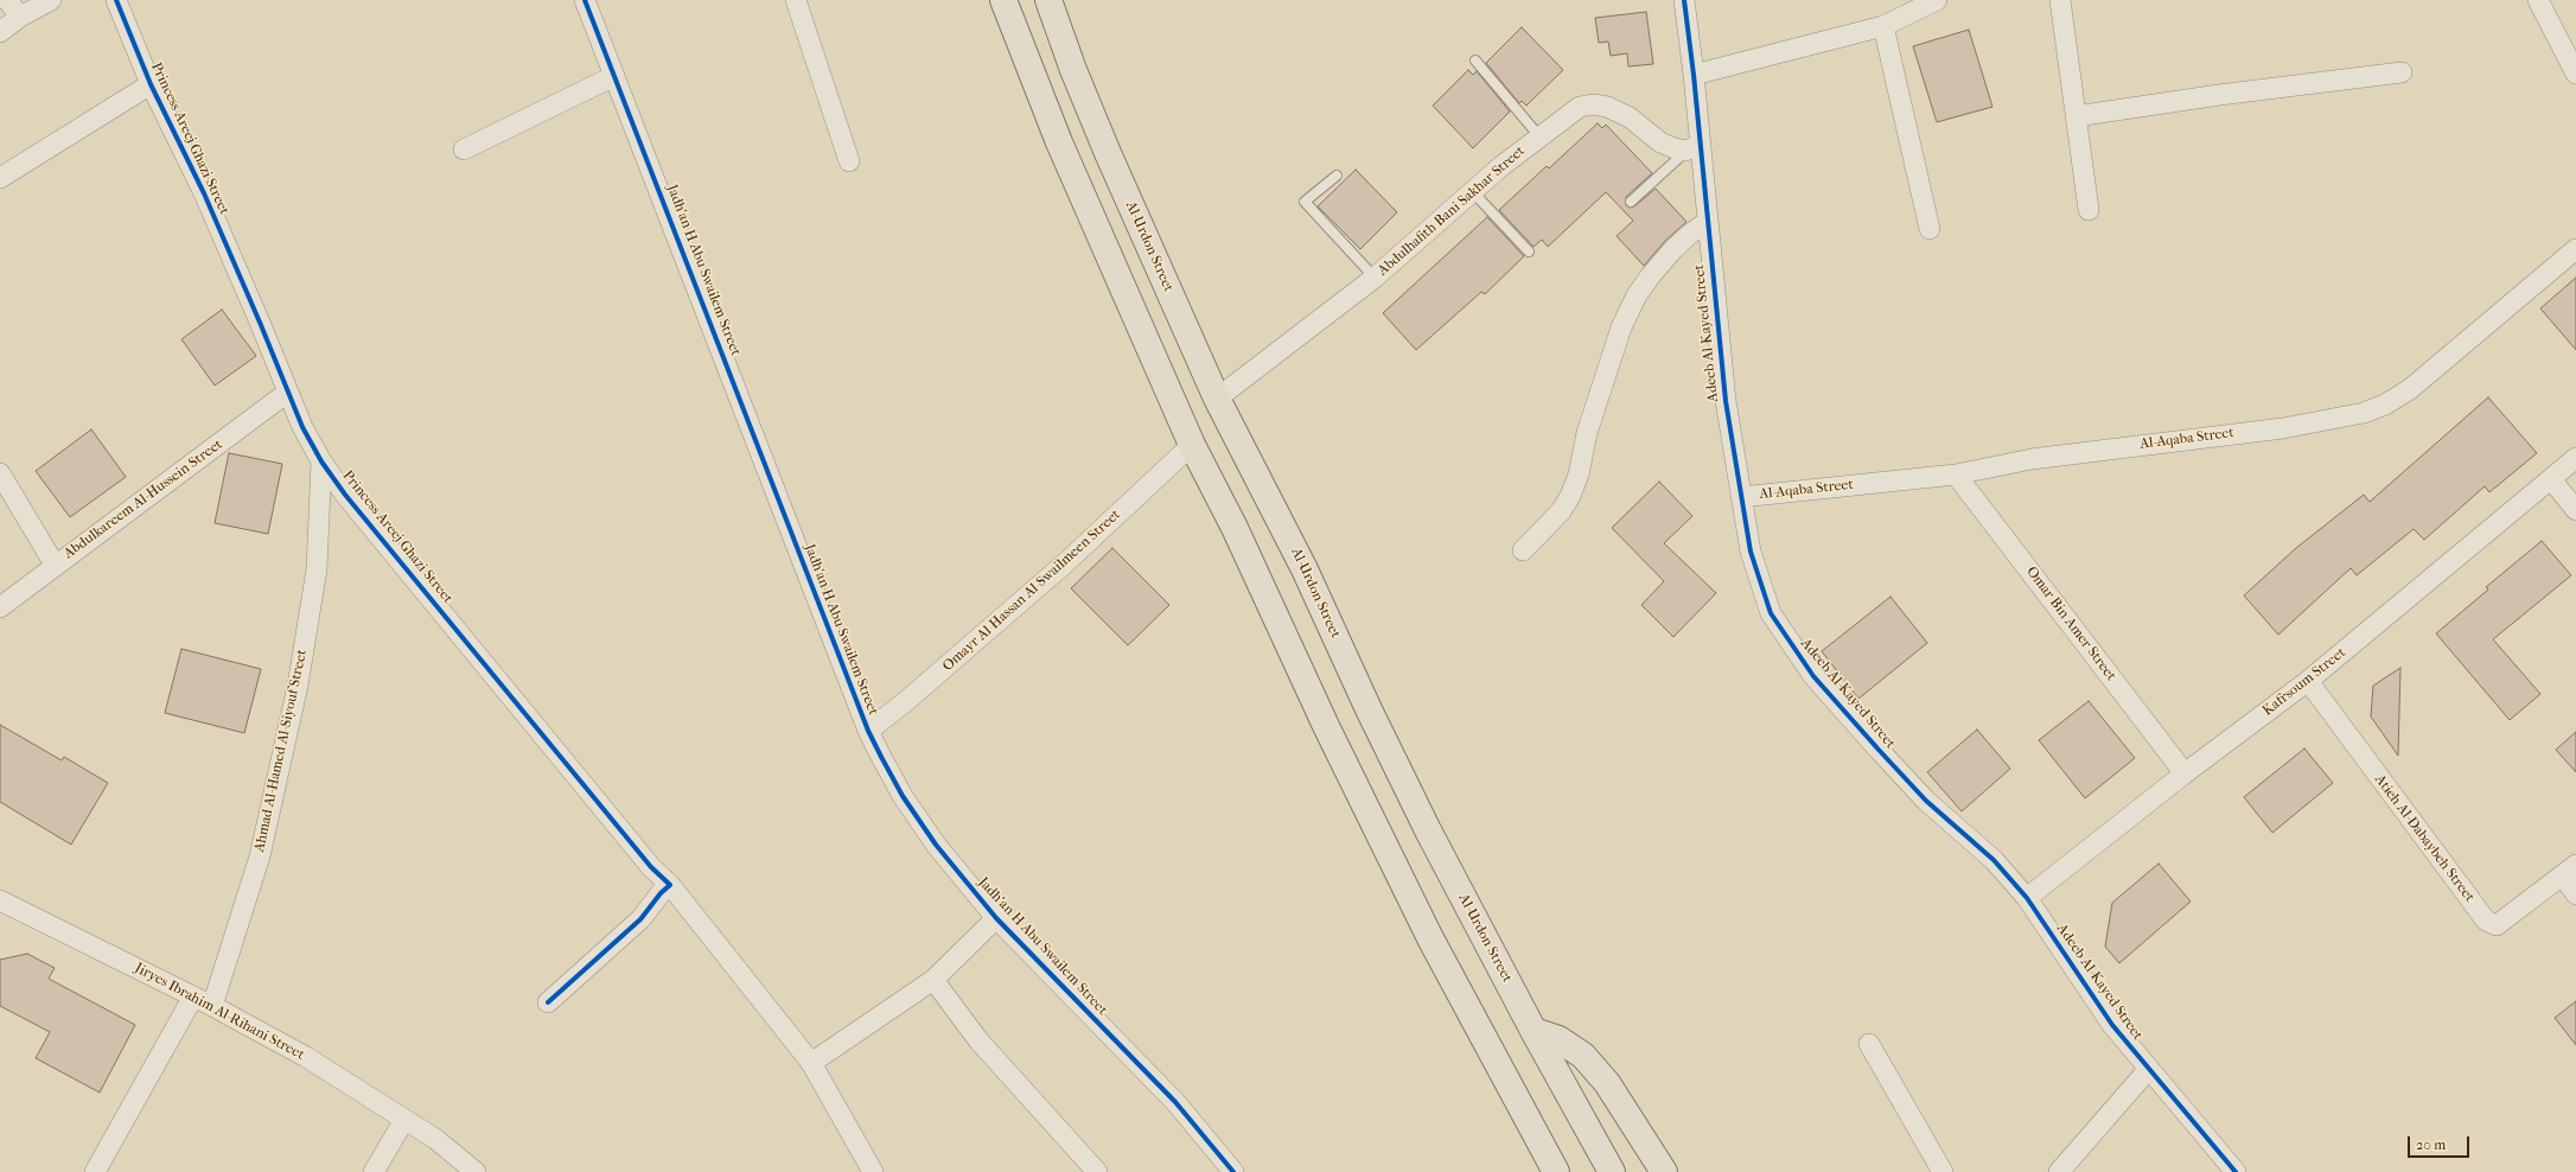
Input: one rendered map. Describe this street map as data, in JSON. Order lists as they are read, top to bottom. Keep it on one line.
{"streets":{"highway":["Al-Urdon Street"],"street":["Princess Areej Ghazi Street","Abdulhafith Bani Sakhar Street","Jadh‘an H Abu Swailem Street","Adeeb Al-Kayed Street","Al-Aqaba Street","Abdulkareem Al-Hussein Street","Omayr Al-Hassan Al-Swailmeen Street","Omar Bin Amer Street","Kafrsoum Street","Ahmad Al-Hamed Al-Siyouf Street","Atieh Al-Dabaybeh Street","Jiryes Ibrahim Al-Rihani Street"]},"crossings":[["Princess Areej Ghazi Street","Abdulkareem Al-Hussein Street"],["Princess Areej Ghazi Street","Ahmad Al-Hamed Al-Siyouf Street"],["Abdulhafith Bani Sakhar Street","Al-Urdon Street"],["Abdulhafith Bani Sakhar Street","Adeeb Al-Kayed Street"],["Jadh‘an H Abu Swailem Street","Omayr Al-Hassan Al-Swailmeen Street"],["Adeeb Al-Kayed Street","Al-Aqaba Street"],["Adeeb Al-Kayed Street","Kafrsoum Street"],["Al-Aqaba Street","Omar Bin Amer Street"],["Omar Bin Amer Street","Kafrsoum Street"],["Kafrsoum Street","Atieh Al-Dabaybeh Street"],["Ahmad Al-Hamed Al-Siyouf Street","Jiryes Ibrahim Al-Rihani Street"]],"scale_bar":"20 m"}
